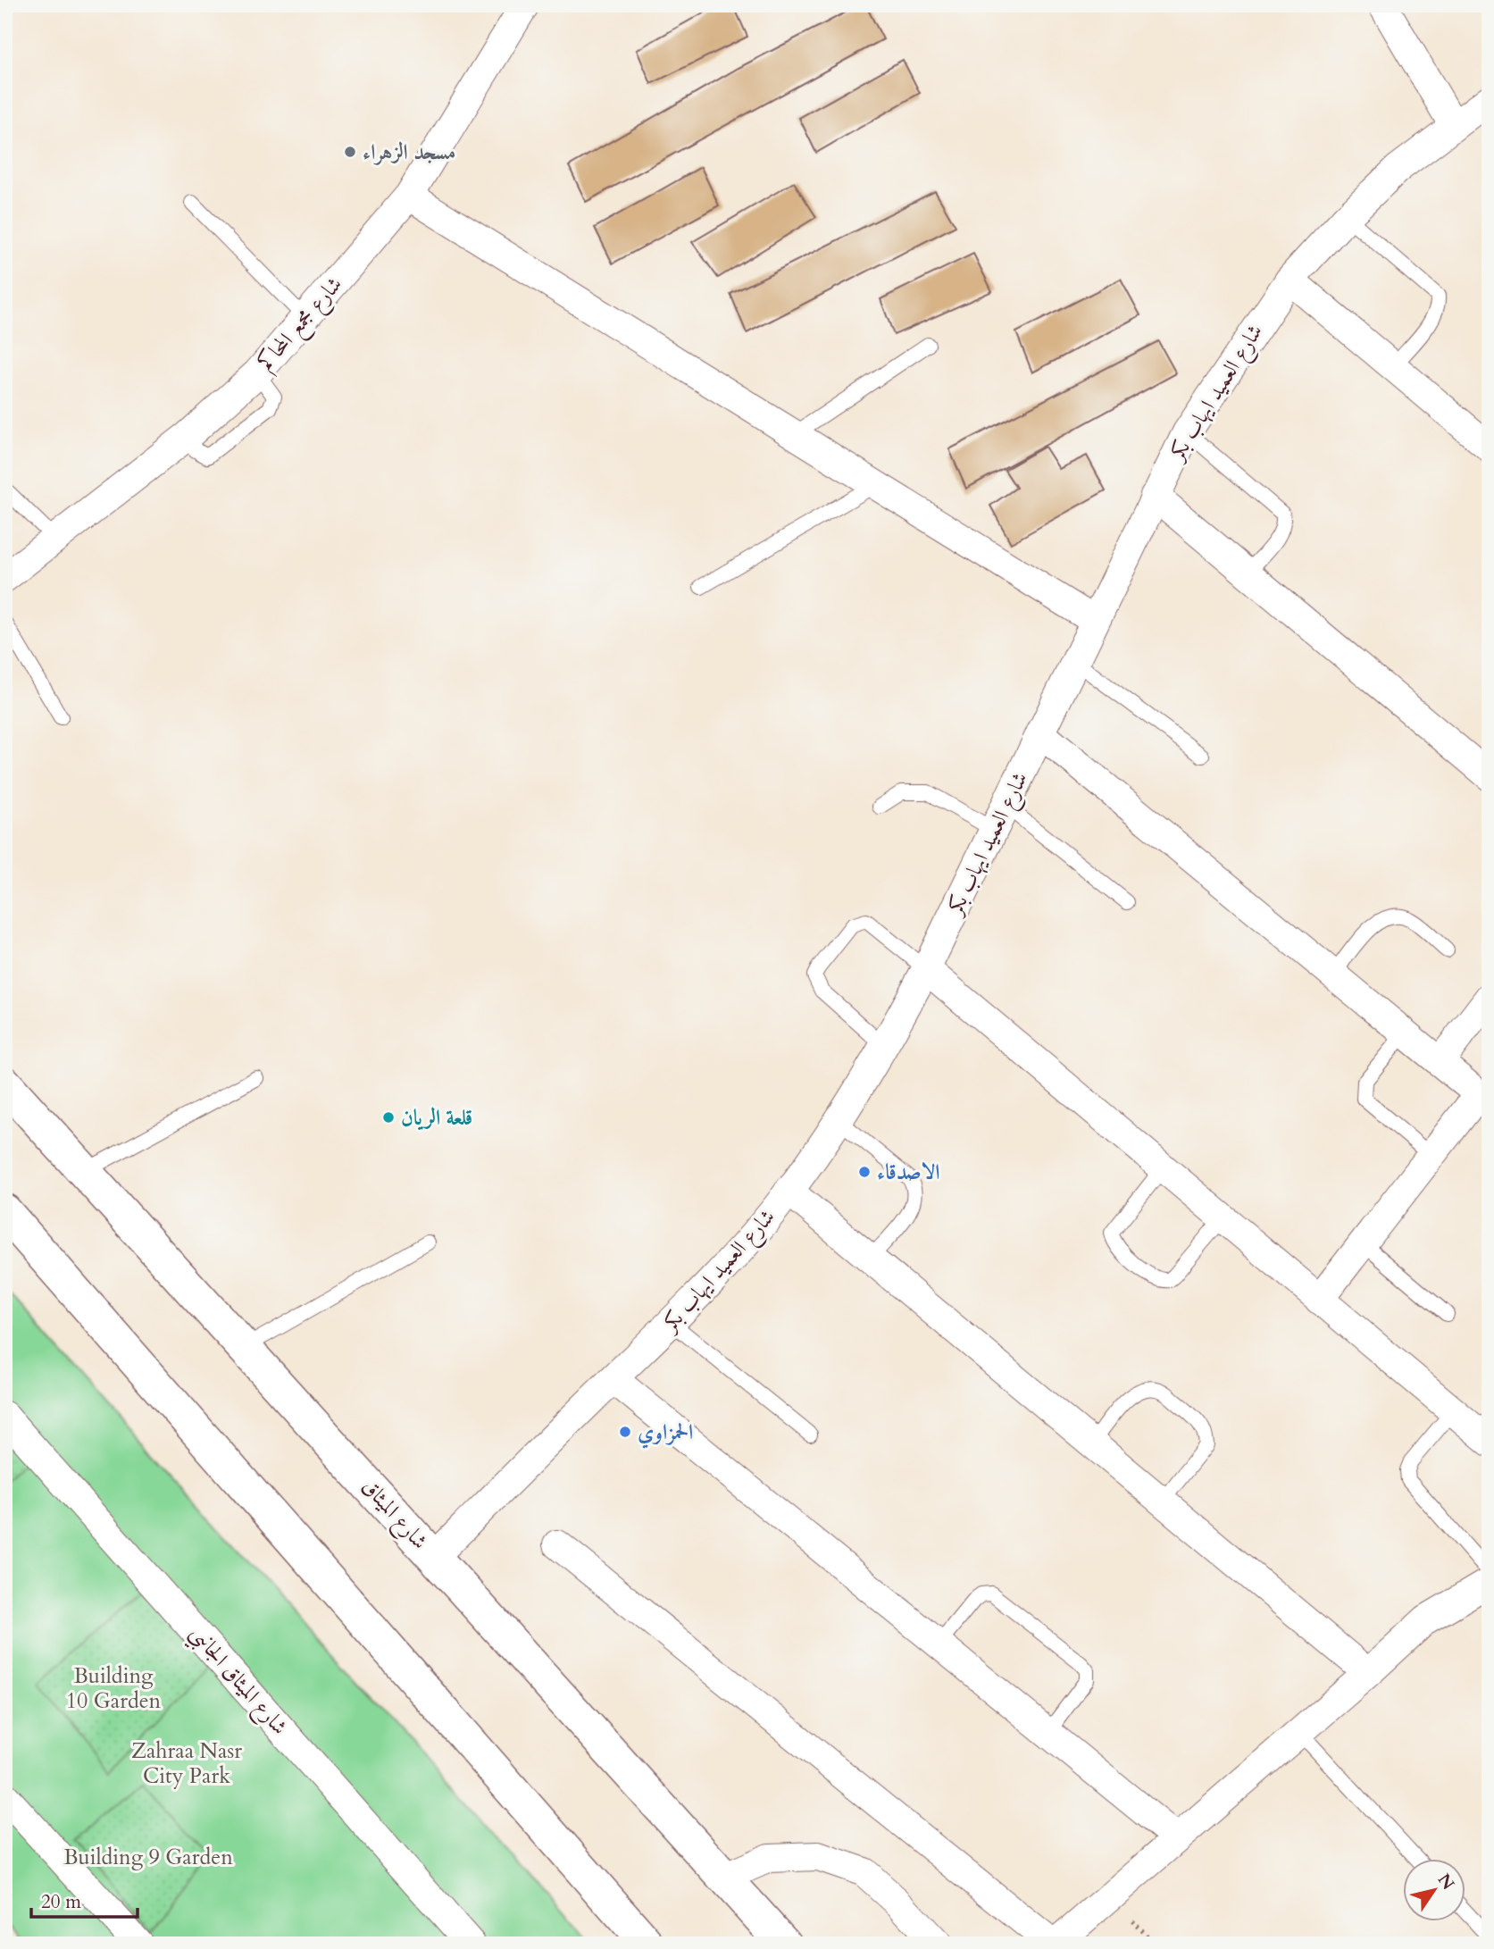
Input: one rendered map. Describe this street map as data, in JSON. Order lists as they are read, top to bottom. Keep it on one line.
{"streets":{"main road":["شارع الميثاق"],"street":["شارع مجمع المحاكم","شارع العميد ايهاب بكر","شارع الميثاق الجانبي"]},"crossings":[["شارع العميد ايهاب بكر","شارع الميثاق"]],"parks":["Building 10 Garden","Zahraa Nasr City Park","Building 9 Garden"],"places":["مسجد الزهراء","قلعة الريان","الاصدقاء","الحمزاوي"],"scale_bar":"20 m","north":"top right"}
